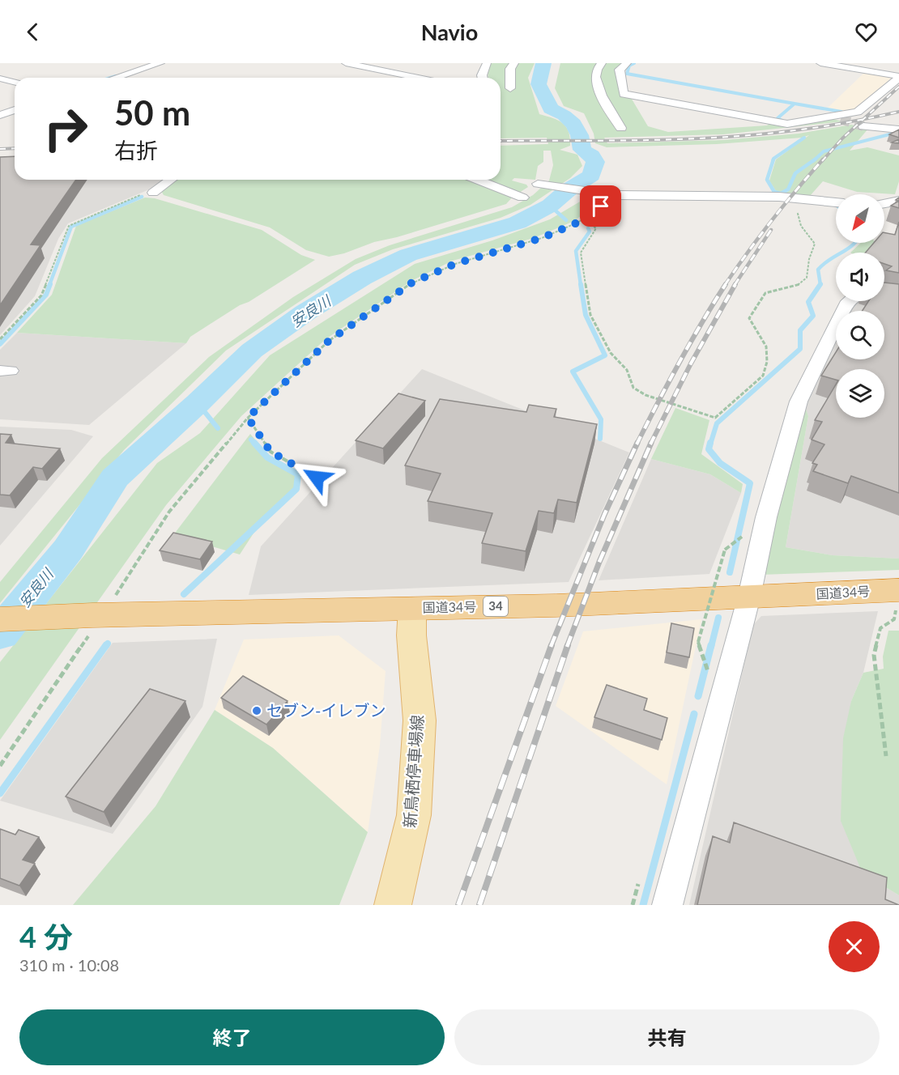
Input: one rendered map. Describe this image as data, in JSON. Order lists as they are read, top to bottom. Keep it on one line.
{"streets":{"highway":["国道34号","34"],"main road":["新鳥栖停車場線"]},"crossings":[["国道34号","新鳥栖停車場線"]],"water":["安良川"],"places":["セブン-イレブン"],"north":"bottom left","page":{"header":"Navio","turn":["50 m","右折"],"heading":["4 分","310 m · 10:08"],"buttons":["終了","共有"]}}
